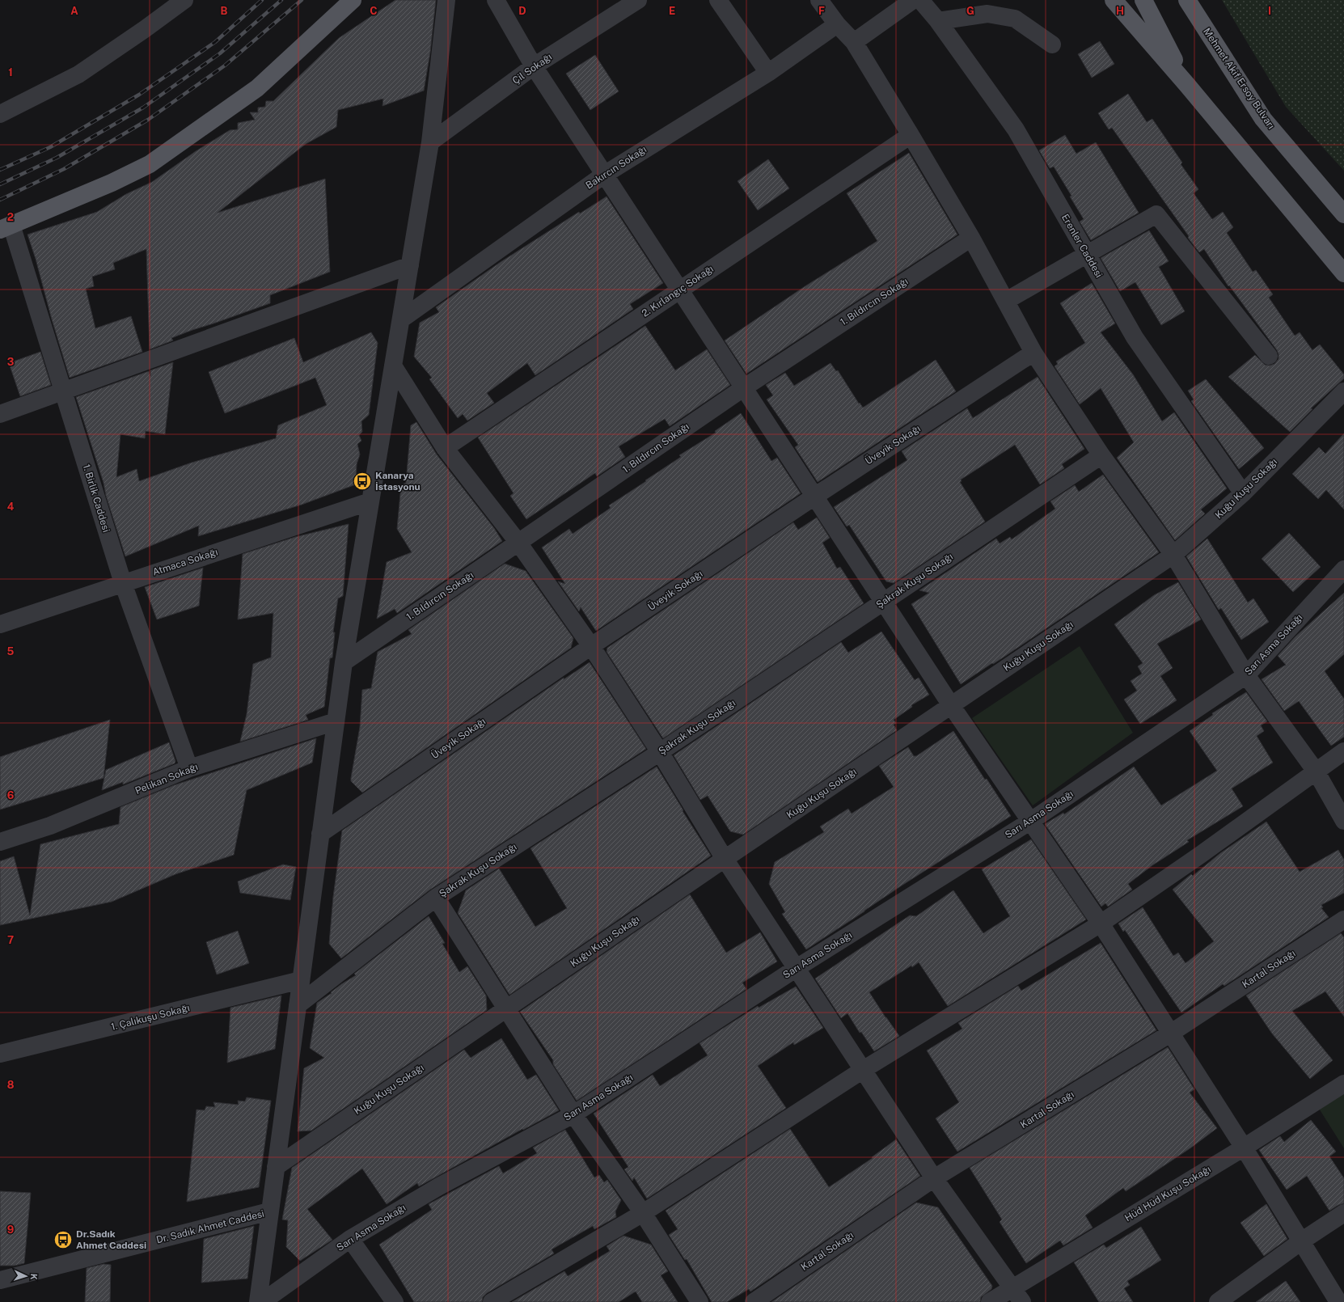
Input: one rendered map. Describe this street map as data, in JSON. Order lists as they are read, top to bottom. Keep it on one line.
{"streets":{"main road":["Mehmet Akif Ersoy Bulvarı"],"street":["Çil Sokağı","Bakırcın Sokağı","Erenler Caddesi","2. Kırlangıç Sokağı","1. Bıldırcın Sokağı","Üveyik Sokağı","Kuğu Kuşu Sokağı","1. Birlik Caddesi","Atmaca Sokağı","Şakrak Kuşu Sokağı","Sarı Asma Sokağı","Pelikan Sokağı","Kartal Sokağı","1. Çalıkuşu Sokağı","Hüd Hüd Kuşu Sokağı","Dr. Sadık Ahmet Caddesi"]},"crossings":[["Erenler Caddesi","Kuğu Kuşu Sokağı"],["1. Birlik Caddesi","Atmaca Sokağı"],["1. Birlik Caddesi","Pelikan Sokağı"]],"places":{"bus stop":["Kanarya İstasyonu","Dr.Sadık Ahmet Caddesi"]},"north":"right","grid":{"columns":["A","B","C","D","E","F","G","H","I"],"rows":["1","2","3","4","5","6","7","8","9"]}}
